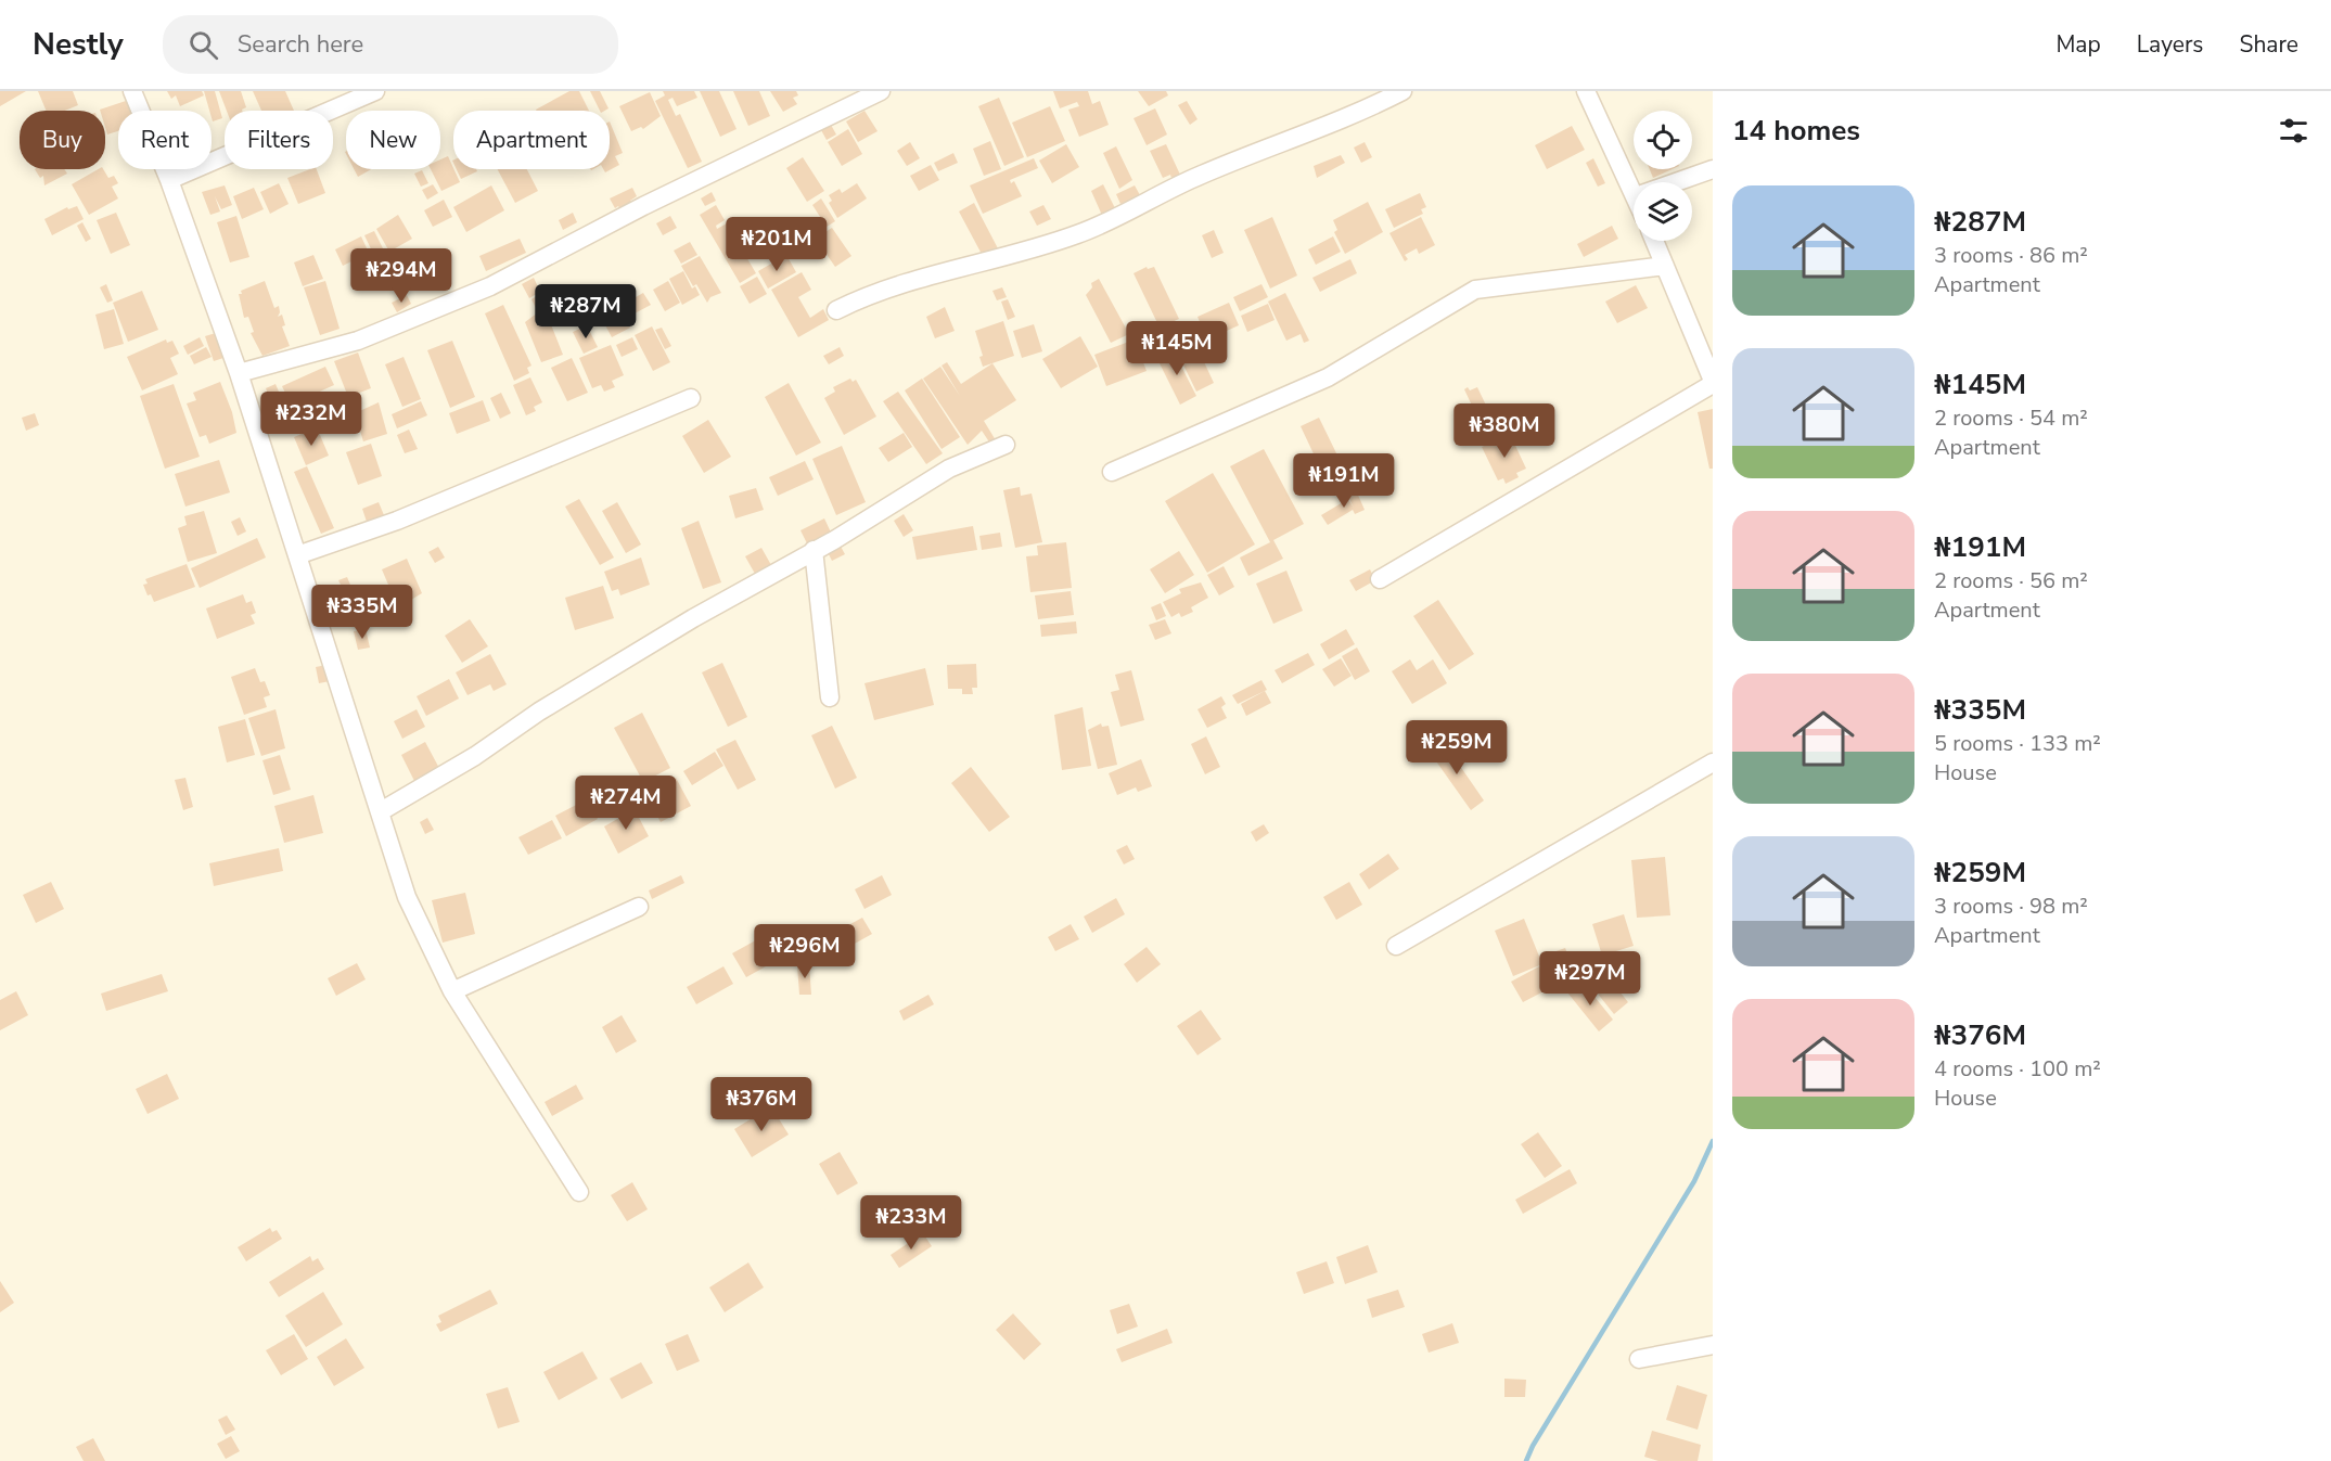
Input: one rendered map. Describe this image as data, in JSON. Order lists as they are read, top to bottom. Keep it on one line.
{"page":{"header":"Nestly","search":"Search here","nav":["Map","Layers","Share"],"heading":"14 homes","chip":["Buy","Rent","Filters","New","Apartment"],"list":[{"name":"₦287M","note":"3 rooms · 86 m² · Apartment"},{"name":"₦145M","note":"2 rooms · 54 m² · Apartment"},{"name":"₦191M","note":"2 rooms · 56 m² · Apartment"},{"name":"₦335M","note":"5 rooms · 133 m² · House"},{"name":"₦259M","note":"3 rooms · 98 m² · Apartment"},{"name":"₦376M","note":"4 rooms · 100 m² · House"}],"price":["₦201M","₦294M","₦287M","₦145M","₦232M","₦380M","₦191M","₦335M","₦259M","₦274M","₦296M","₦297M","₦376M","₦233M"]}}
